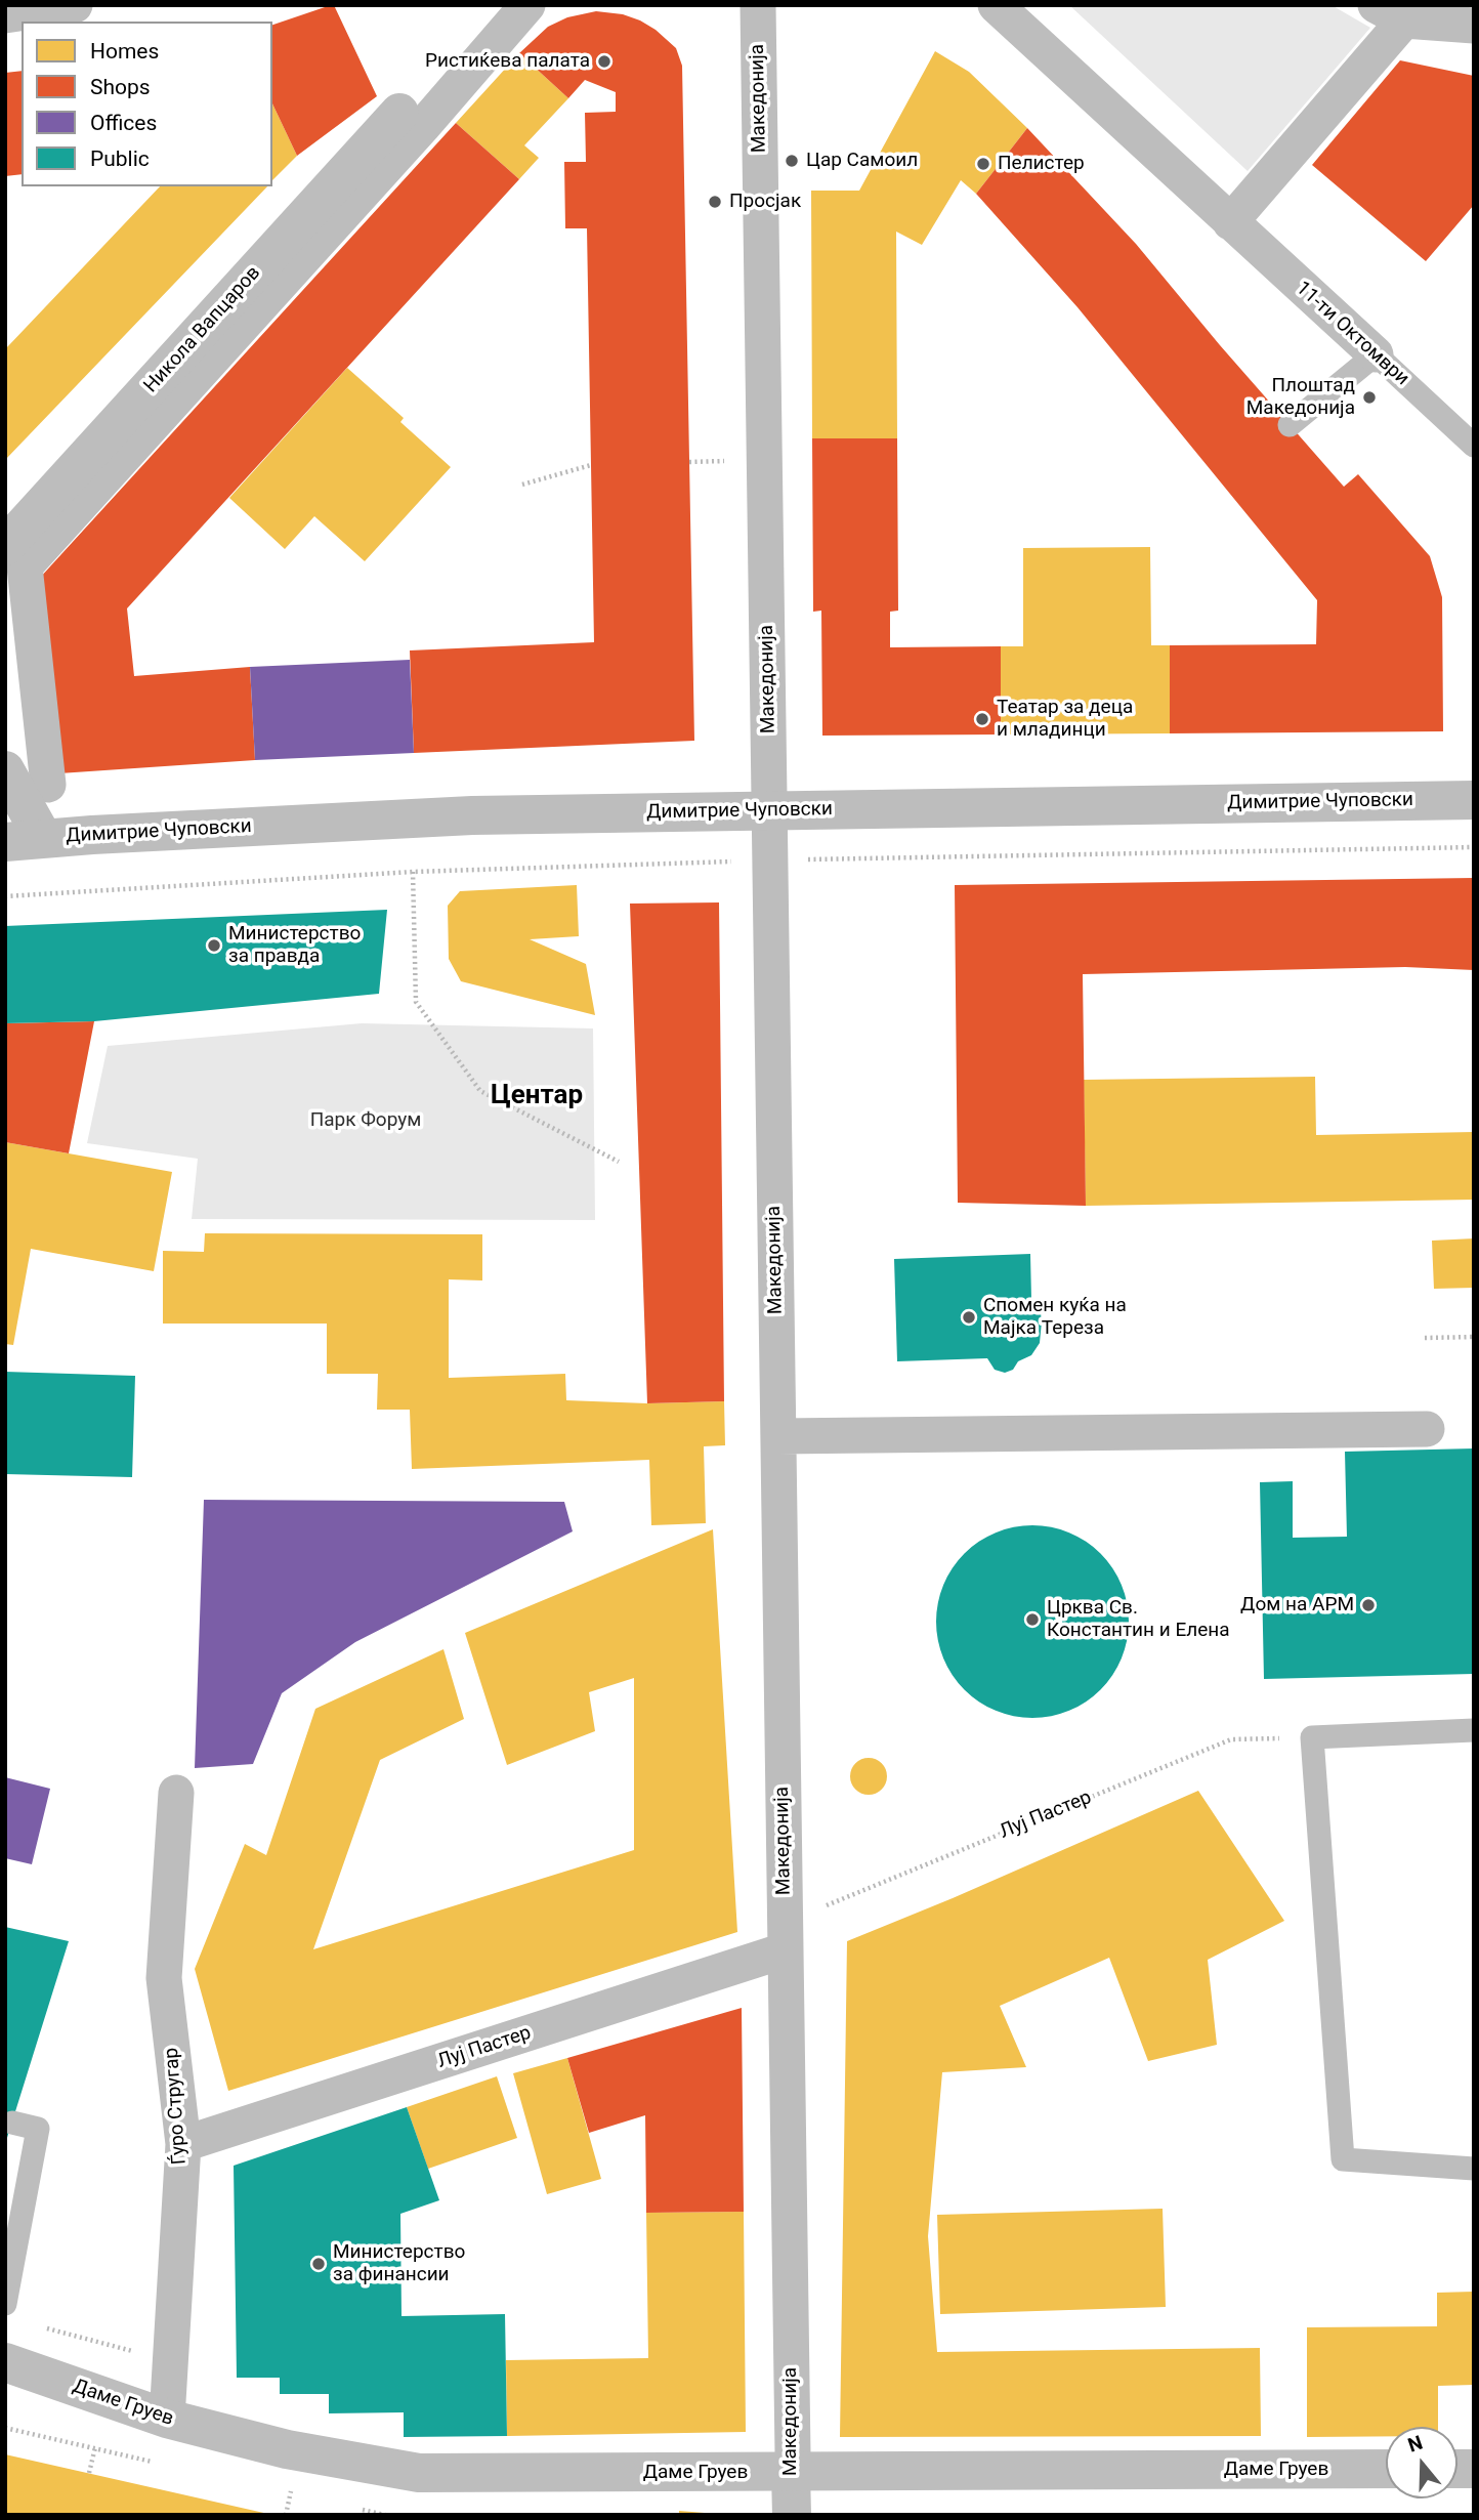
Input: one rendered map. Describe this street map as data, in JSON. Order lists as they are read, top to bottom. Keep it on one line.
{"streets":{"street":["Македонија","Никола Вапцаров","11-ти Октомври","Димитрие Чуповски","Луј Пастер","Ѓуро Стругар","Даме Груев"]},"crossings":[["Македонија","Димитрие Чуповски"],["Македонија","Луј Пастер"],["Македонија","Даме Груев"],["Луј Пастер","Ѓуро Стругар"],["Ѓуро Стругар","Даме Груев"]],"districts":["Центар"],"parks":["Парк Форум"],"places":["Ристиќева палата","Цар Самоил","Пелистер","Просјак","Плоштад Македонија","Театар за деца и младинци","Министерство за правда","Спомен куќа на Мајка Тереза","Дом на АРМ","Црква Св. Константин и Елена","Министерство за финансии"],"legend":["Homes","Shops","Offices","Public"],"north":"top"}
